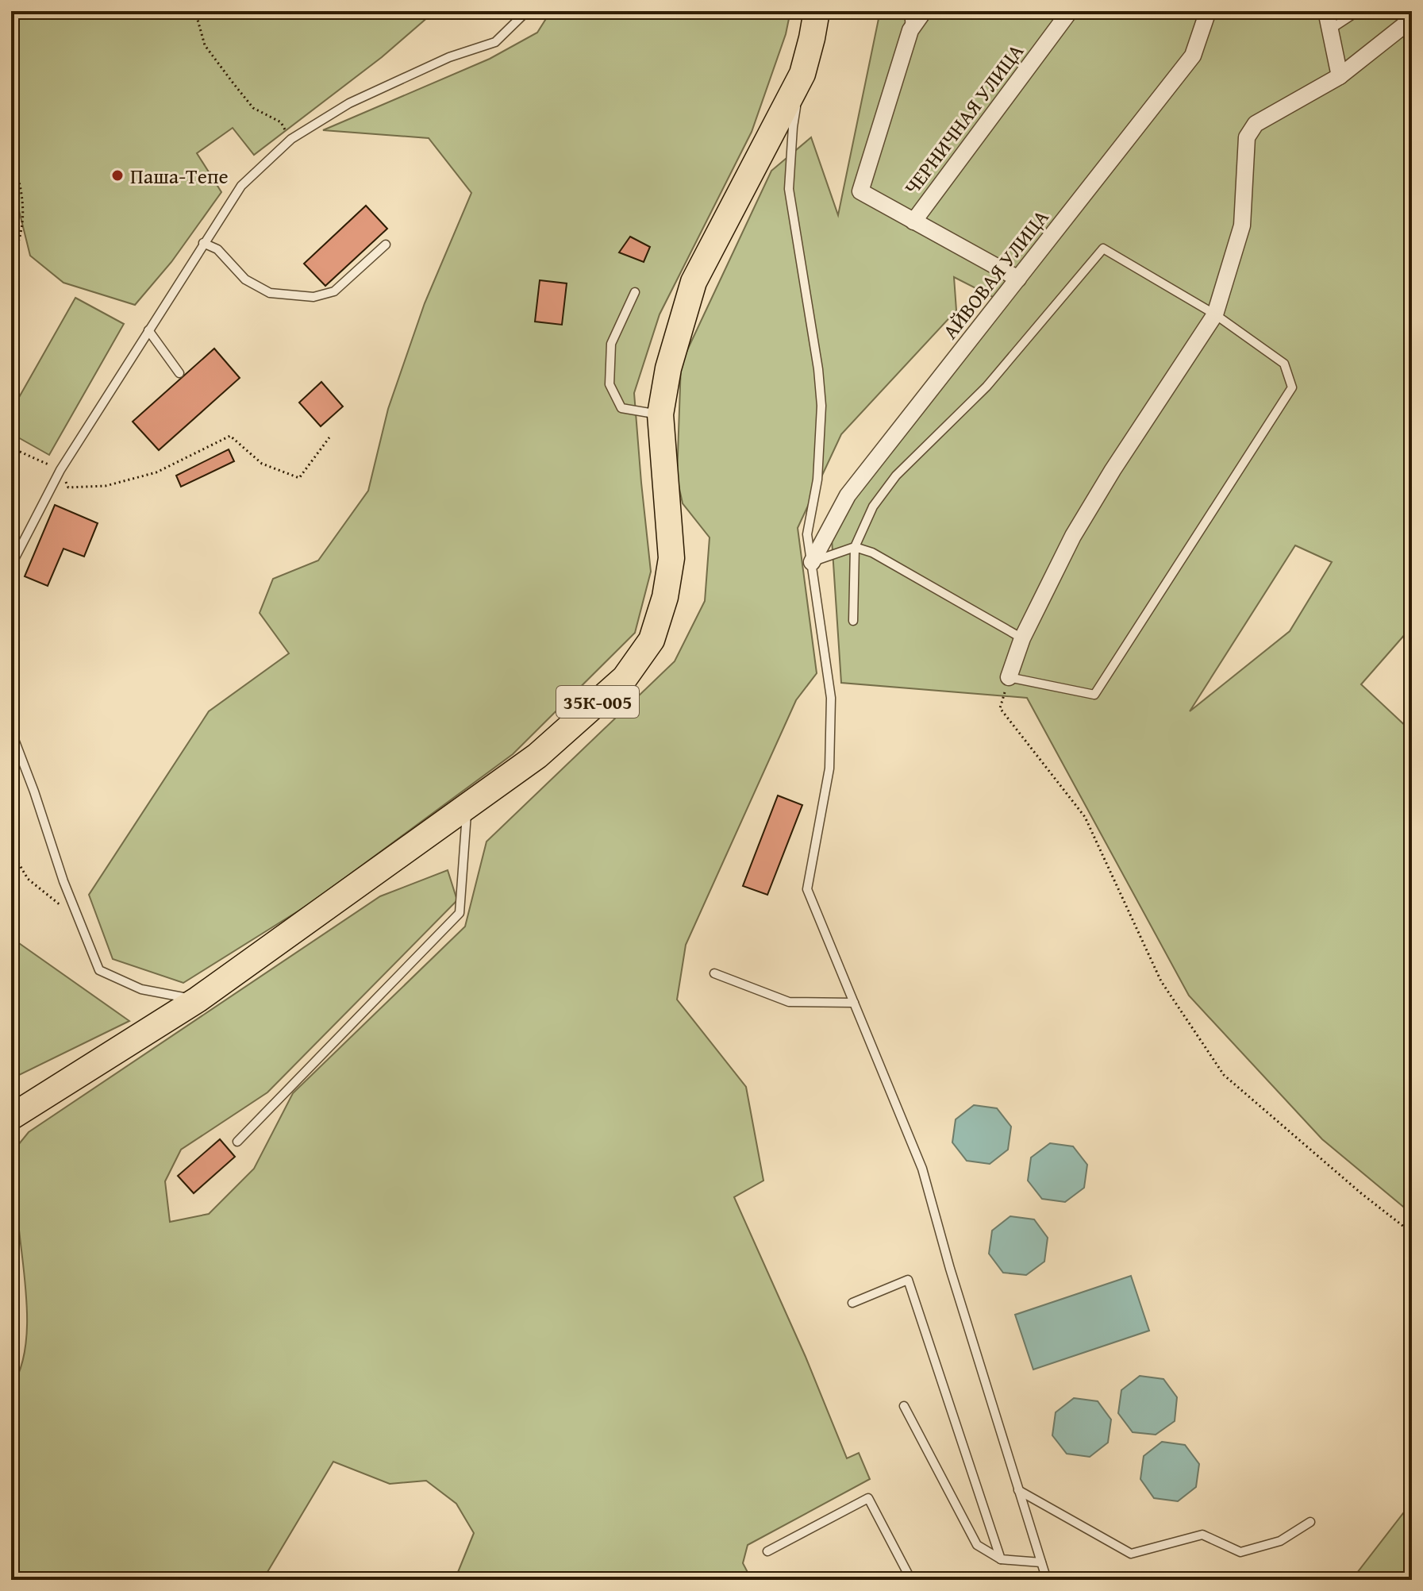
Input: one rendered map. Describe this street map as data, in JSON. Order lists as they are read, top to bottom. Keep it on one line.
{"streets":{"main road":["35К-005"],"street":["ЧЕРНИЧНАЯ УЛИЦА","АЙВОВАЯ УЛИЦА"]},"places":["Паша-Тепе"]}
